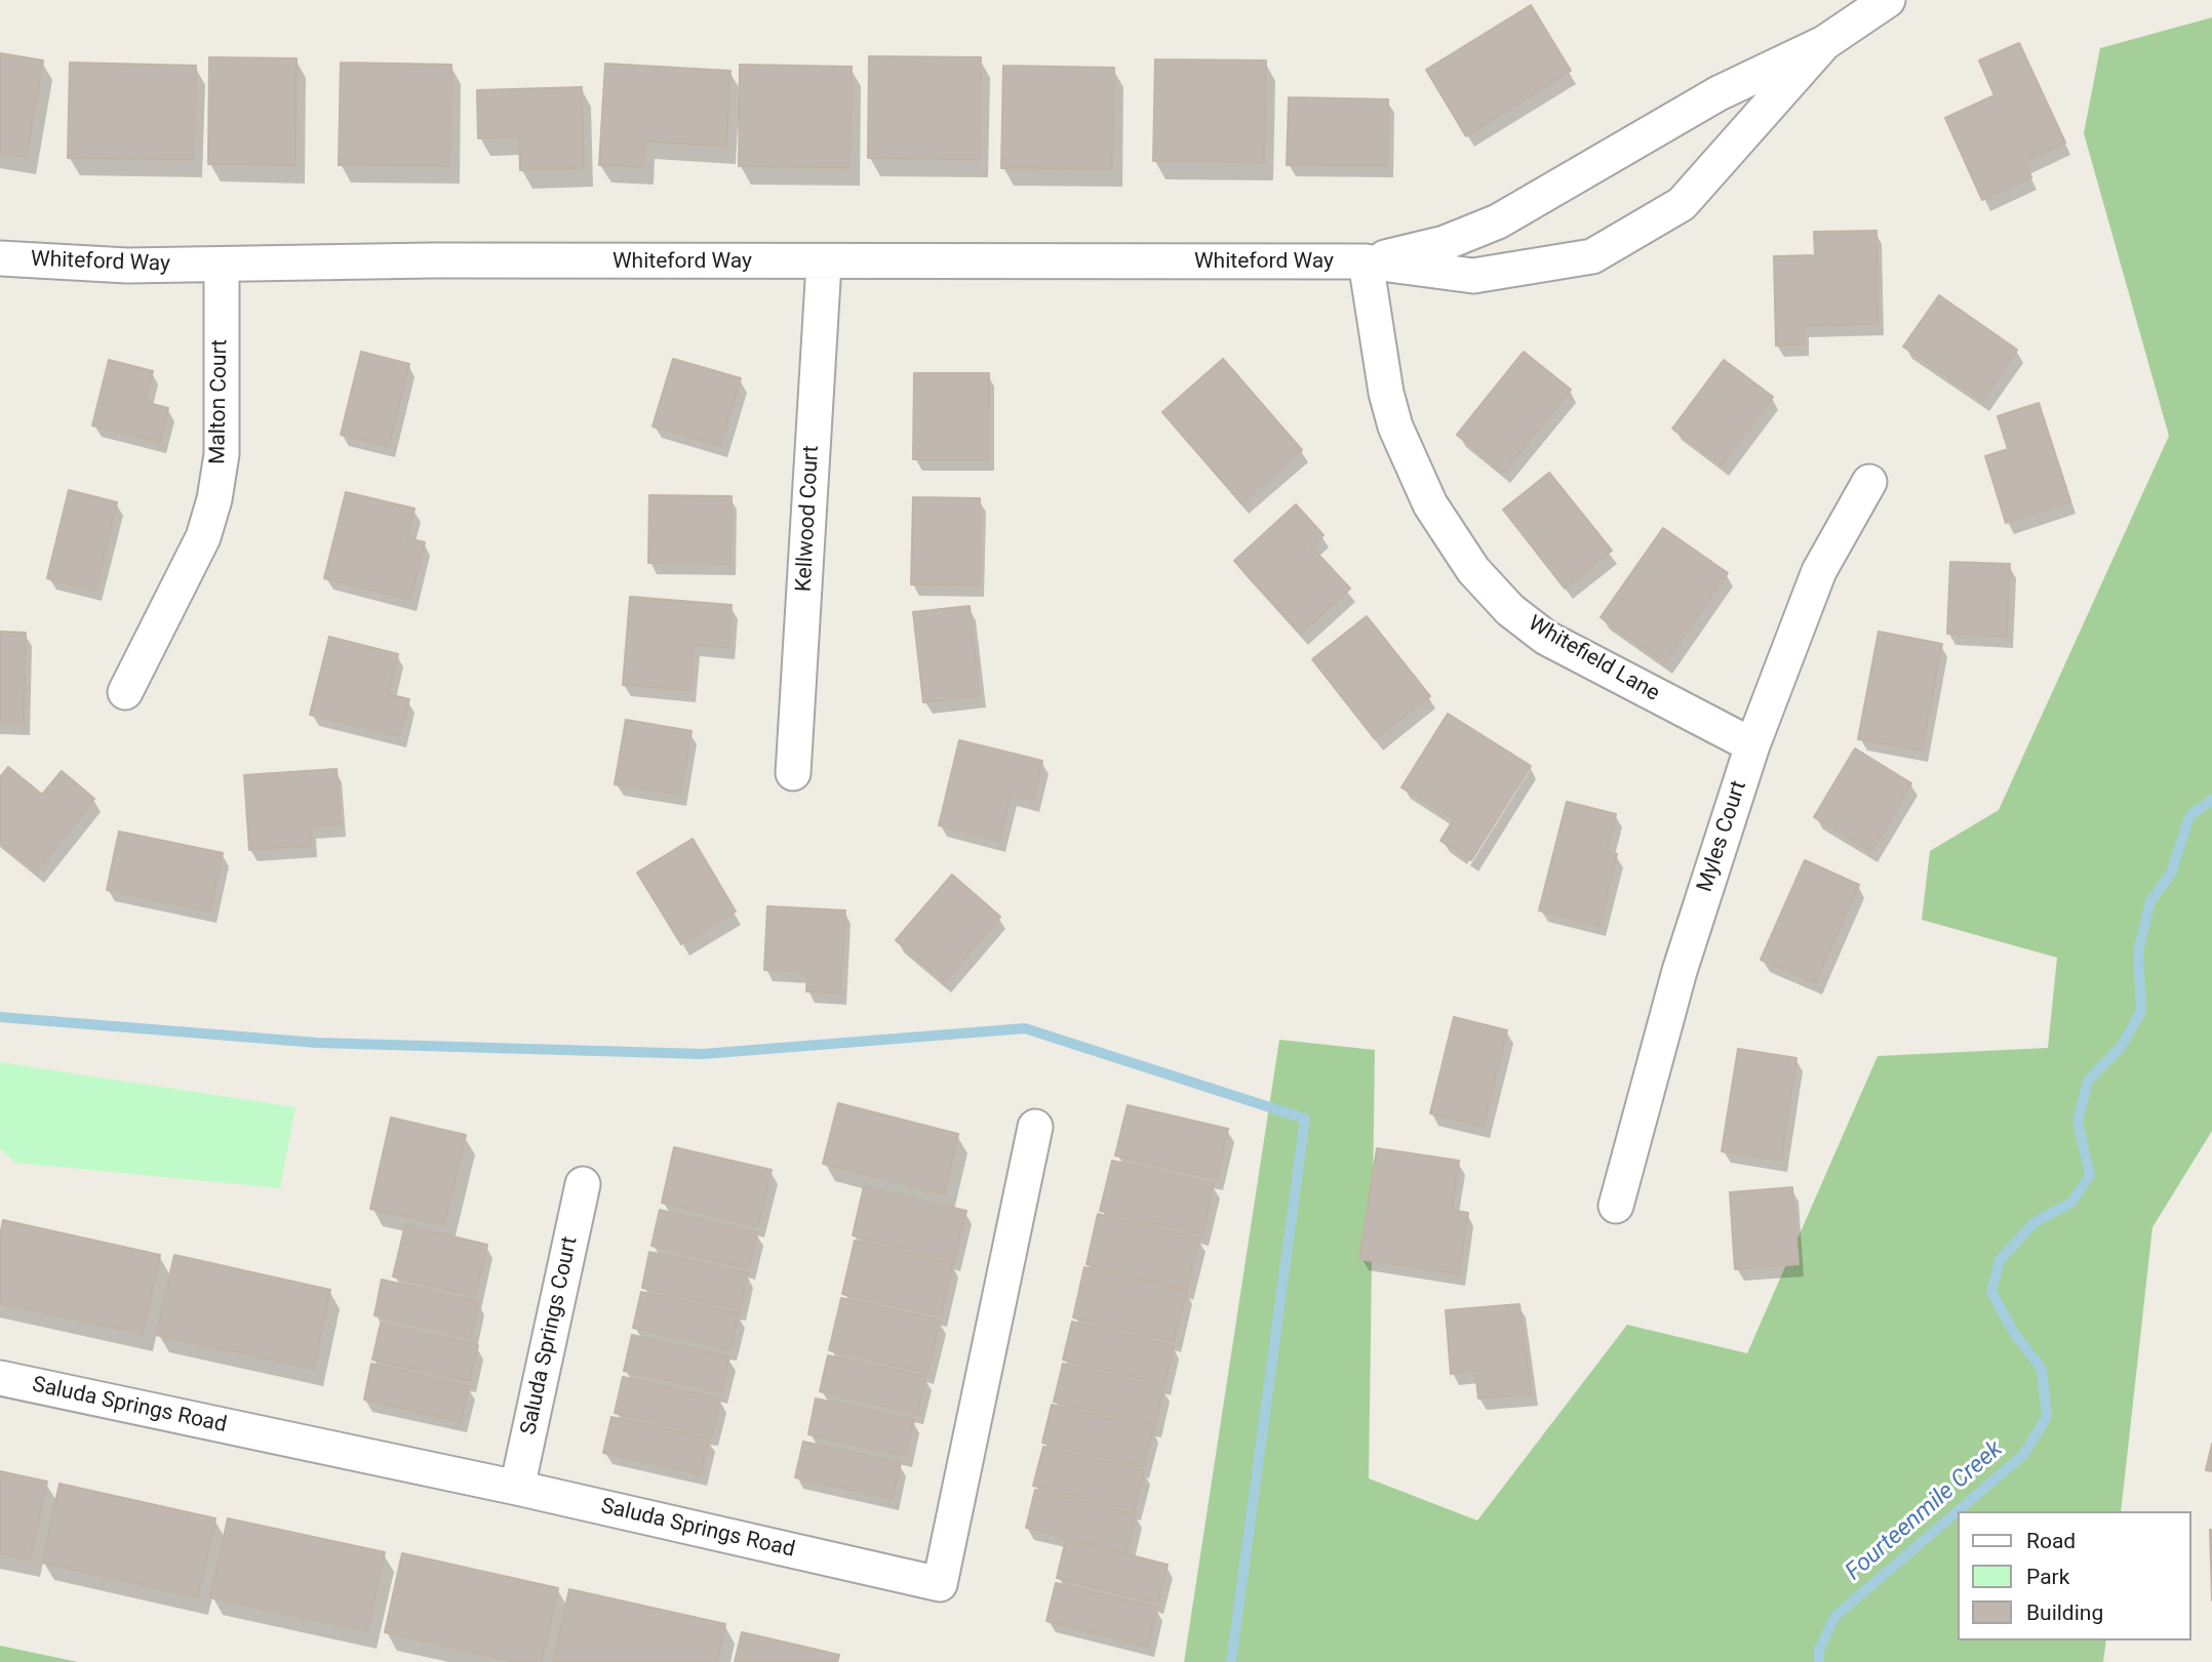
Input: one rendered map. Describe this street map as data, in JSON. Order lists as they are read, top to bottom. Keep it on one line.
{"streets":{"street":["Whiteford Way","Malton Court","Kellwood Court","Whitefield Lane","Myles Court","Saluda Springs Court","Saluda Springs Road"]},"crossings":[["Whiteford Way","Malton Court"],["Whiteford Way","Kellwood Court"],["Whiteford Way","Whitefield Lane"],["Whitefield Lane","Myles Court"],["Saluda Springs Court","Saluda Springs Road"]],"water":["Fourteenmile Creek"],"legend":["Road","Park","Building"]}
